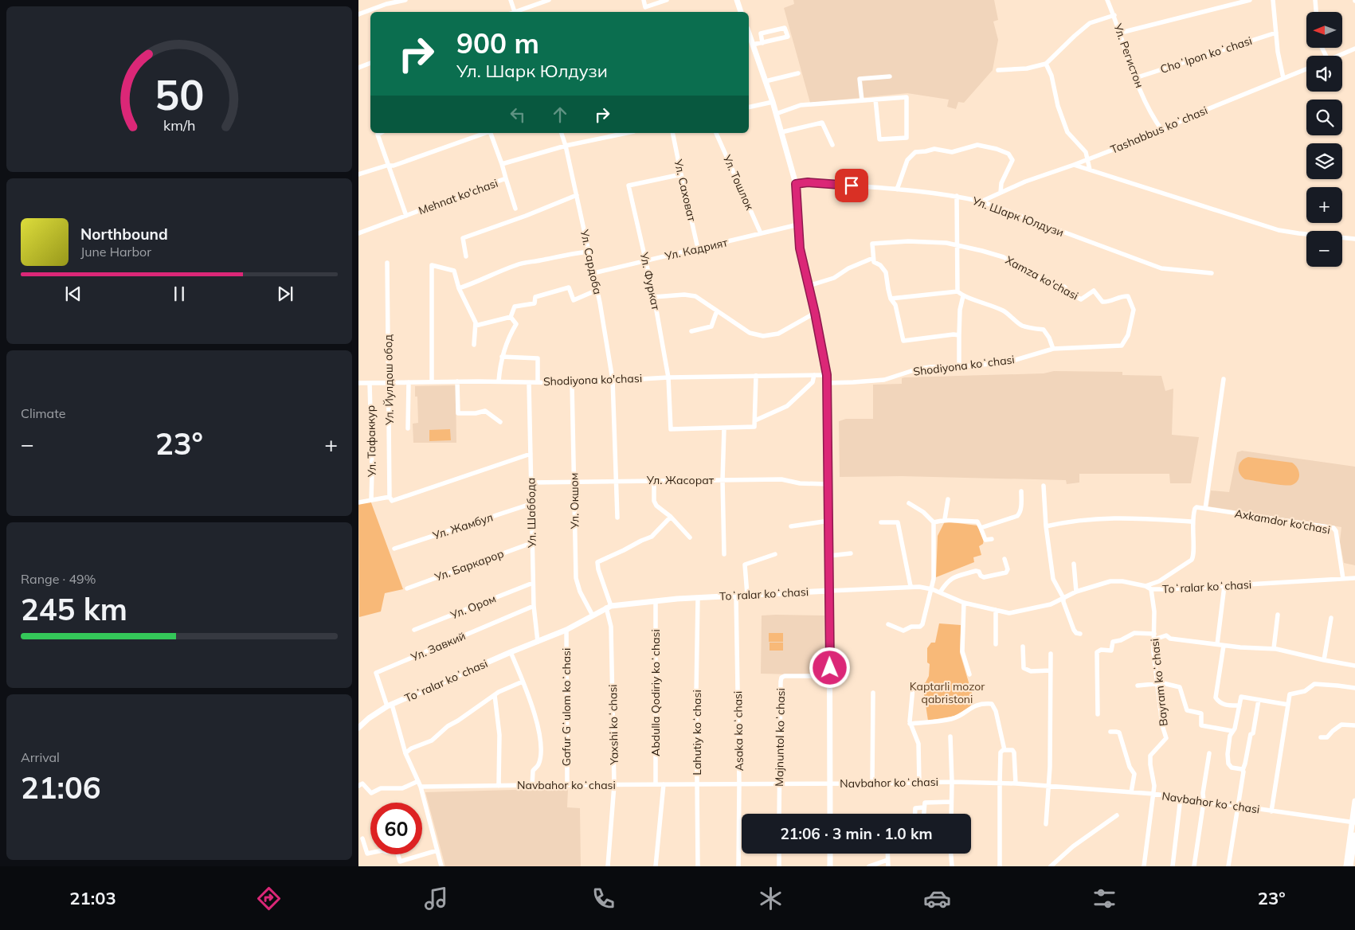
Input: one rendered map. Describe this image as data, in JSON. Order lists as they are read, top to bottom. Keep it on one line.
{"streets":{"main road":["Toʻralar koʻchasi"],"street":["Choʻlpon koʻchasi","Ул. Регистон","Tashabbus koʻchasi","Ул. Тошлок","Ул. Саховат","Mehnat ko'chasi","Ул. Шарк Юлдузи","Ул. Кадрият","Ул. Сардоба","Xamza ko'chasi","Ул. Фуркат","Shodiyona koʻchasi","Ул. Йулдош обод","Shodiyona ko'chasi","Ул. Тафаккур","Ул. Жасорат","Ул. Окшом","Ул. Шаббода","Axkamdor ko‘chasi","Ул. Жамбул","Ул. Баркарор","Ул. Ором","Ул. Завкий","Bayram koʻchasi","Abdulla Qodiriy koʻchasi","Gafur Gʻulom koʻchasi","Yaxshi koʻchasi","Asaka koʻchasi","Lahutiy koʻchasi","Majnuntol koʻchasi","Navbahor koʻchasi"]},"crossings":[["Choʻlpon koʻchasi","Ул. Регистон"],["Ул. Регистон","Tashabbus koʻchasi"],["Tashabbus koʻchasi","Ул. Шарк Юлдузи"],["Ул. Тошлок","Ул. Кадрият"],["Ул. Саховат","Ул. Кадрият"],["Ул. Саховат","Ул. Фуркат"],["Mehnat ko'chasi","Ул. Сардоба"],["Ул. Кадрият","Ул. Сардоба"],["Ул. Кадрият","Ул. Фуркат"],["Ул. Сардоба","Shodiyona ko'chasi"],["Ул. Сардоба","Ул. Жасорат"],["Xamza ko'chasi","Shodiyona koʻchasi"],["Ул. Фуркат","Shodiyona ko'chasi"],["Ул. Йулдош обод","Shodiyona ko'chasi"],["Shodiyona ko'chasi","Ул. Тафаккур"],["Shodiyona ko'chasi","Ул. Окшом"],["Shodiyona ko'chasi","Ул. Шаббода"],["Ул. Жасорат","Ул. Окшом"],["Ул. Жасорат","Ул. Шаббода"],["Ул. Окшом","Toʻralar koʻchasi"],["Ул. Шаббода","Ул. Жамбул"],["Ул. Шаббода","Ул. Баркарор"],["Ул. Шаббода","Toʻralar koʻchasi"],["Ул. Шаббода","Ул. Ором"],["Ул. Шаббода","Ул. Завкий"],["Axkamdor ko‘chasi","Toʻralar koʻchasi"],["Toʻralar koʻchasi","Ул. Завкий"],["Toʻralar koʻchasi","Bayram koʻchasi"],["Toʻralar koʻchasi","Abdulla Qodiriy koʻchasi"],["Toʻralar koʻchasi","Gafur Gʻulom koʻchasi"],["Toʻralar koʻchasi","Yaxshi koʻchasi"],["Toʻralar koʻchasi","Asaka koʻchasi"],["Toʻralar koʻchasi","Lahutiy koʻchasi"],["Bayram koʻchasi","Navbahor koʻchasi"],["Abdulla Qodiriy koʻchasi","Navbahor koʻchasi"],["Gafur Gʻulom koʻchasi","Navbahor koʻchasi"],["Yaxshi koʻchasi","Navbahor koʻchasi"],["Asaka koʻchasi","Navbahor koʻchasi"],["Lahutiy koʻchasi","Navbahor koʻchasi"],["Majnuntol koʻchasi","Navbahor koʻchasi"]],"parks":["Kaptarli mozor qabristoni"],"north":"left","page":{"map_buttons":["+","−"],"turn":["900 m","Ул. Шарк Юлдузи"],"song":["Northbound","June Harbor"],"tile":["Climate",["Range · 49%","245 km"],["Arrival","21:06"]],"heat":["−","23°","+"],"limit":"60","trip":"21:06 · 3 min · 1.0 km","tabs":["21:03","23°"],"gauge":["50","km/h"]}}
